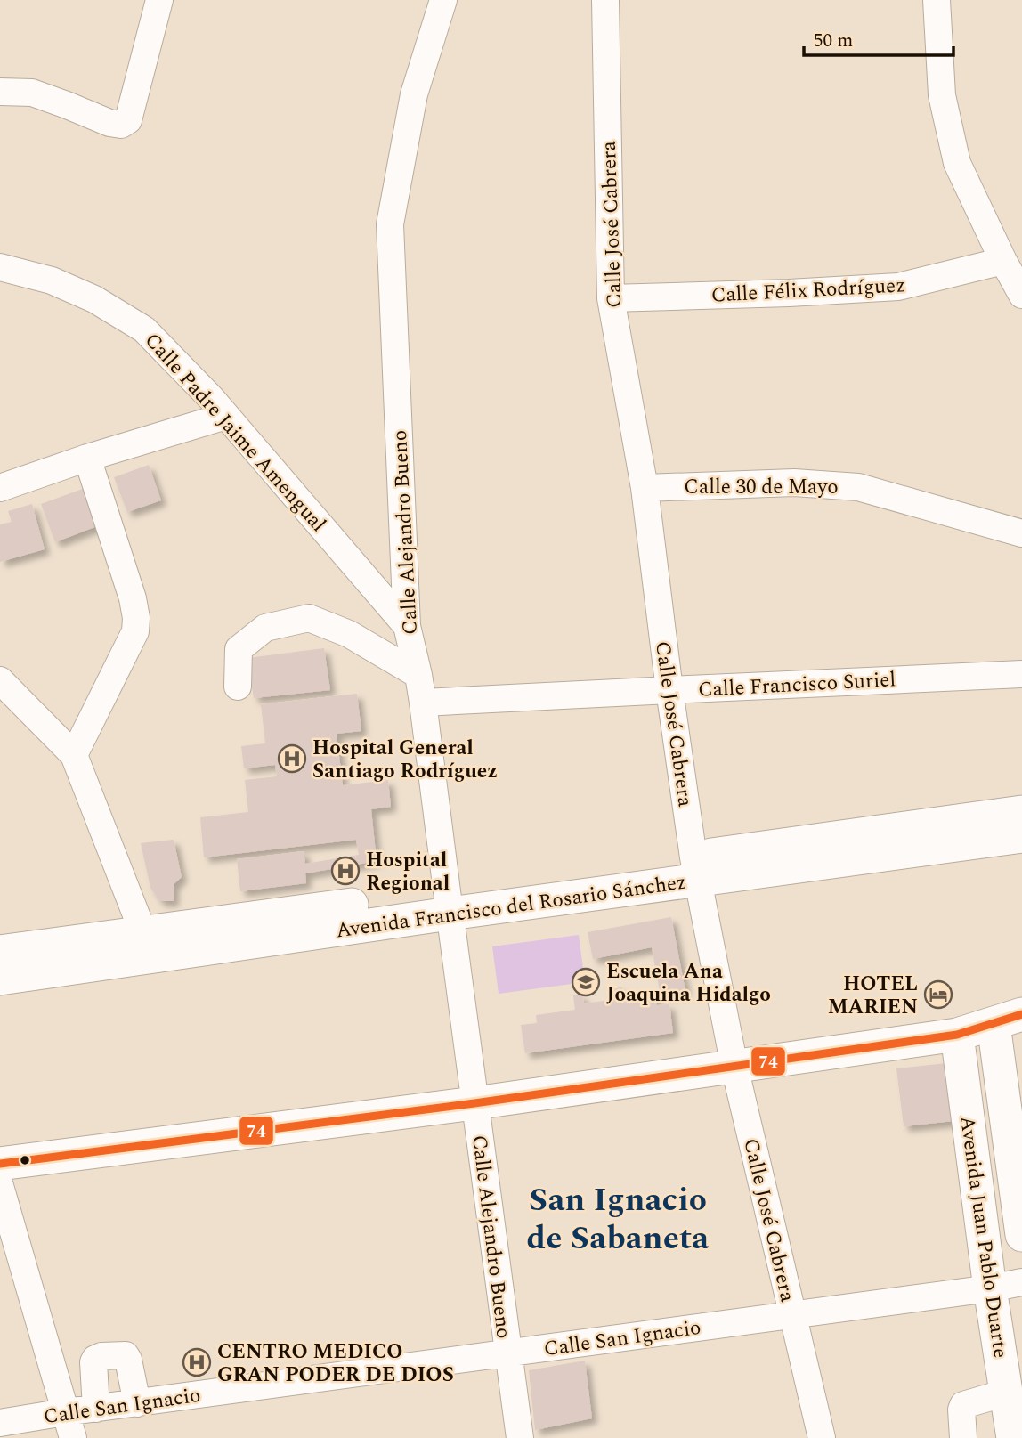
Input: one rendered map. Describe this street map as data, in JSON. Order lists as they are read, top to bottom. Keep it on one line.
{"streets":{"main road":["Avenida Francisco del Rosario Sánchez","Avenida Juan Pablo Duarte"],"street":["Calle José Cabrera","Calle Félix Rodríguez","Calle Padre Jaime Amengual","Calle 30 de Mayo","Calle Alejandro Bueno","Calle Francisco Suriel","Calle San Ignacio"]},"crossings":[["Calle José Cabrera","Calle Félix Rodríguez"],["Calle José Cabrera","Calle 30 de Mayo"],["Calle José Cabrera","Calle Francisco Suriel"],["Calle José Cabrera","Avenida Francisco del Rosario Sánchez"],["Calle José Cabrera","Calle San Ignacio"],["Calle Padre Jaime Amengual","Calle Alejandro Bueno"],["Calle Alejandro Bueno","Calle Francisco Suriel"],["Calle Alejandro Bueno","Avenida Francisco del Rosario Sánchez"],["Calle Alejandro Bueno","Calle San Ignacio"],["Avenida Juan Pablo Duarte","Calle San Ignacio"]],"districts":["San Ignacio de Sabaneta"],"places":{"hospital":["Hospital General Santiago Rodríguez","Hospital Regional","CENTRO MEDICO GRAN PODER DE DIOS"],"school or university":["Escuela Ana Joaquina Hidalgo"],"hotel":["HOTEL MARIEN"]},"lines":["transit line 74"],"scale_bar":"50 m"}
